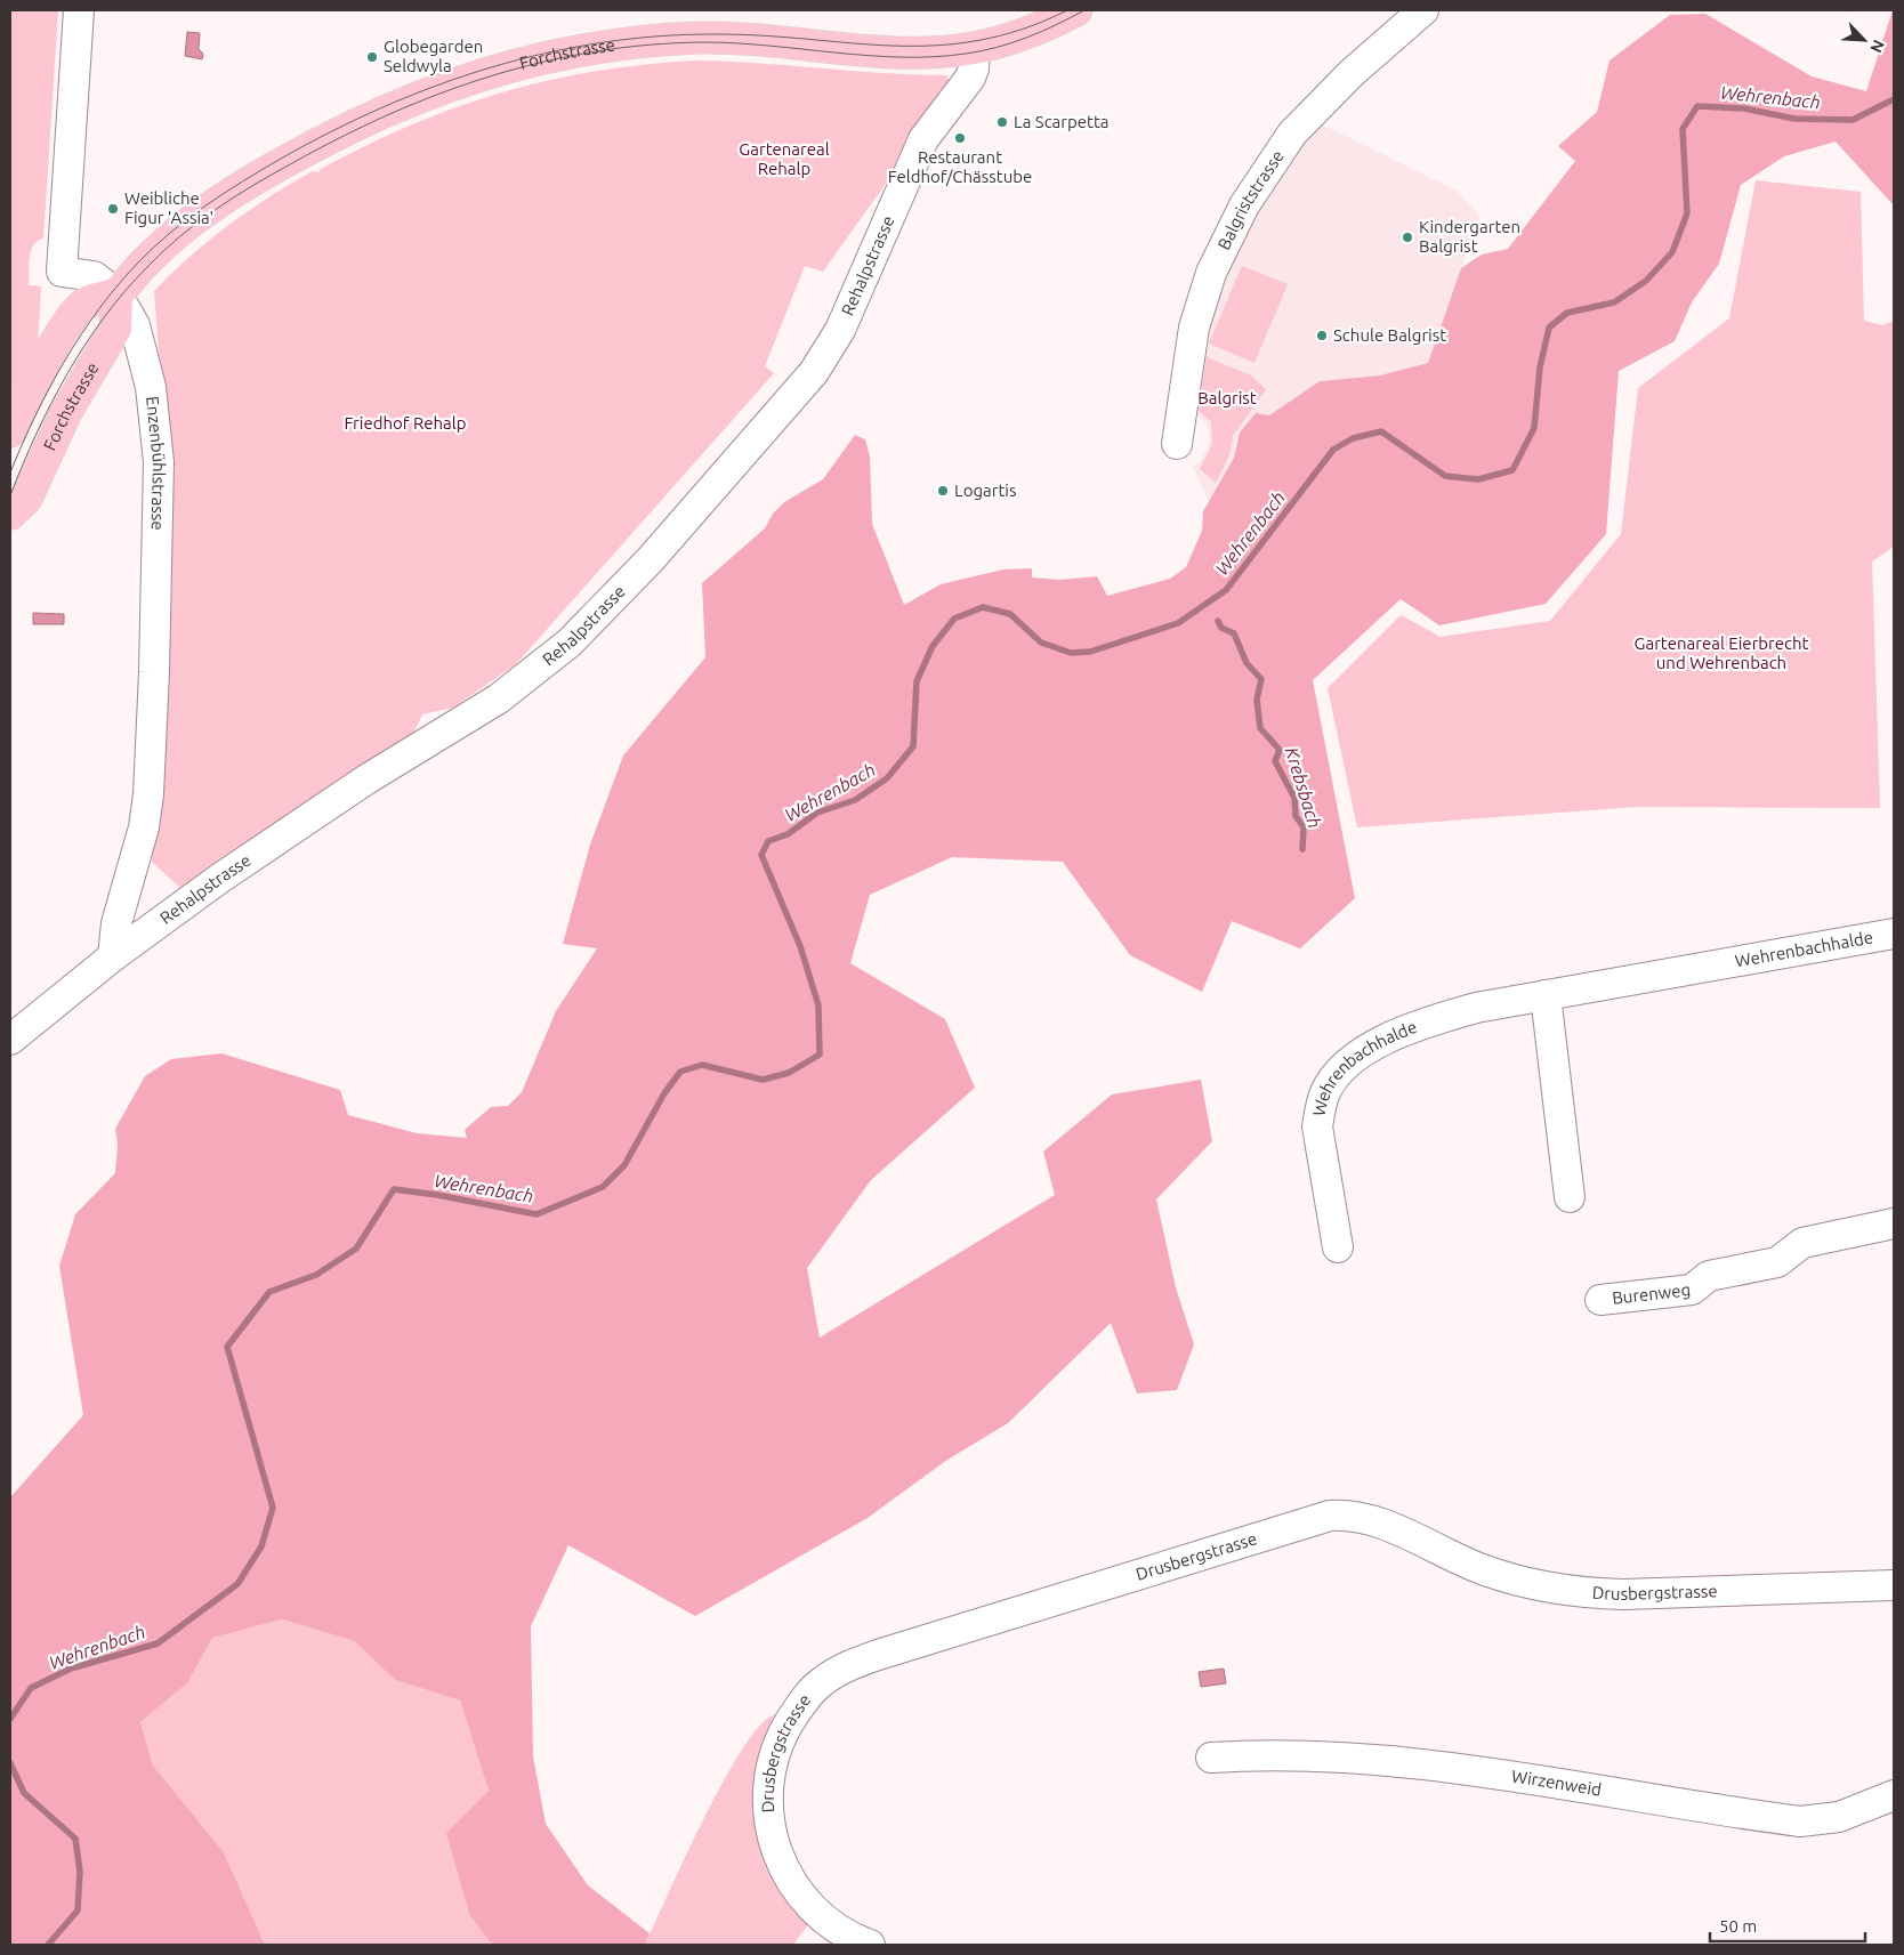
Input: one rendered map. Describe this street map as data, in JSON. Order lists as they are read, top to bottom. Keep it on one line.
{"streets":{"main road":["Forchstrasse"],"street":["Balgriststrasse","Rehalpstrasse","Enzenbühlstrasse","Wehrenbachhalde","Burenweg","Drusbergstrasse","Wirzenweid"]},"crossings":[["Forchstrasse","Rehalpstrasse"],["Forchstrasse","Enzenbühlstrasse"],["Rehalpstrasse","Enzenbühlstrasse"]],"water":["Wehrenbach","Krebsbach"],"parks":["Gartenareal Rehalp","Balgrist","Friedhof Rehalp","Gartenareal Eierbrecht und Wehrenbach"],"places":["Globegarden Seldwyla","La Scarpetta","Restaurant Feldhof/Chässtube","Weibliche Figur 'Assia'","Kindergarten Balgrist","Schule Balgrist","Logartis"],"scale_bar":"50 m","north":"bottom right"}
